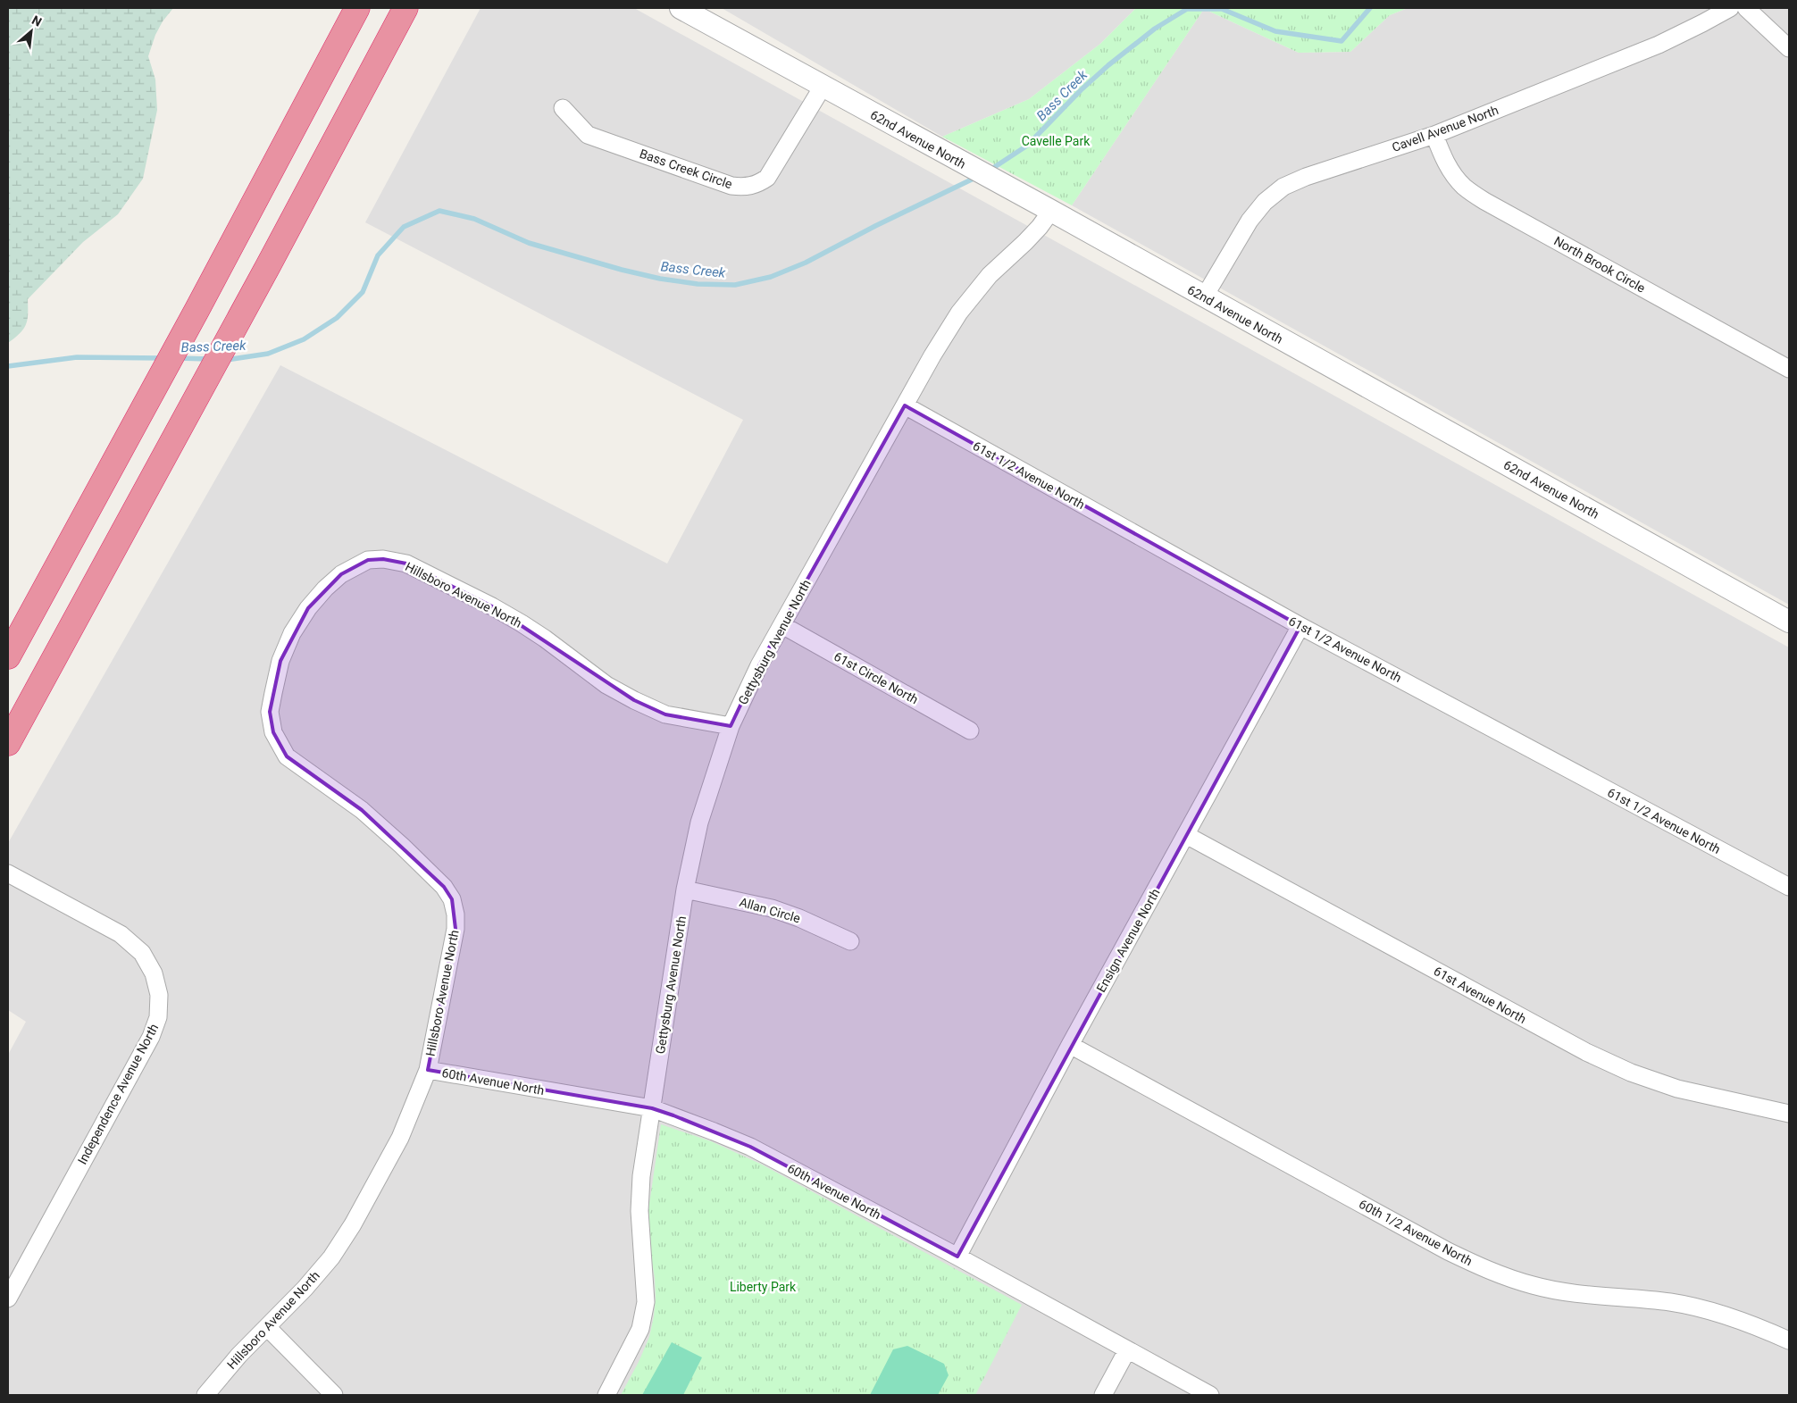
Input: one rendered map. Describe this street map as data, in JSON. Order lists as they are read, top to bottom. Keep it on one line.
{"streets":{"street":["Cavell Avenue North","62nd Avenue North","Bass Creek Circle","North Brook Circle","61st 1/2 Avenue North","Hillsboro Avenue North","Gettysburg Avenue North","61st Circle North","Allan Circle","Ensign Avenue North","61st Avenue North","60th Avenue North","Independence Avenue North","60th 1/2 Avenue North"]},"crossings":[["Cavell Avenue North","62nd Avenue North"],["Cavell Avenue North","North Brook Circle"],["62nd Avenue North","Bass Creek Circle"],["62nd Avenue North","Gettysburg Avenue North"],["61st 1/2 Avenue North","Gettysburg Avenue North"],["61st 1/2 Avenue North","Ensign Avenue North"],["Hillsboro Avenue North","Gettysburg Avenue North"],["Hillsboro Avenue North","60th Avenue North"],["Gettysburg Avenue North","61st Circle North"],["Gettysburg Avenue North","Allan Circle"],["Gettysburg Avenue North","60th Avenue North"],["Ensign Avenue North","61st Avenue North"],["Ensign Avenue North","60th Avenue North"],["Ensign Avenue North","60th 1/2 Avenue North"]],"water":["Bass Creek"],"parks":["Cavelle Park","Liberty Park"],"north":"top right"}
